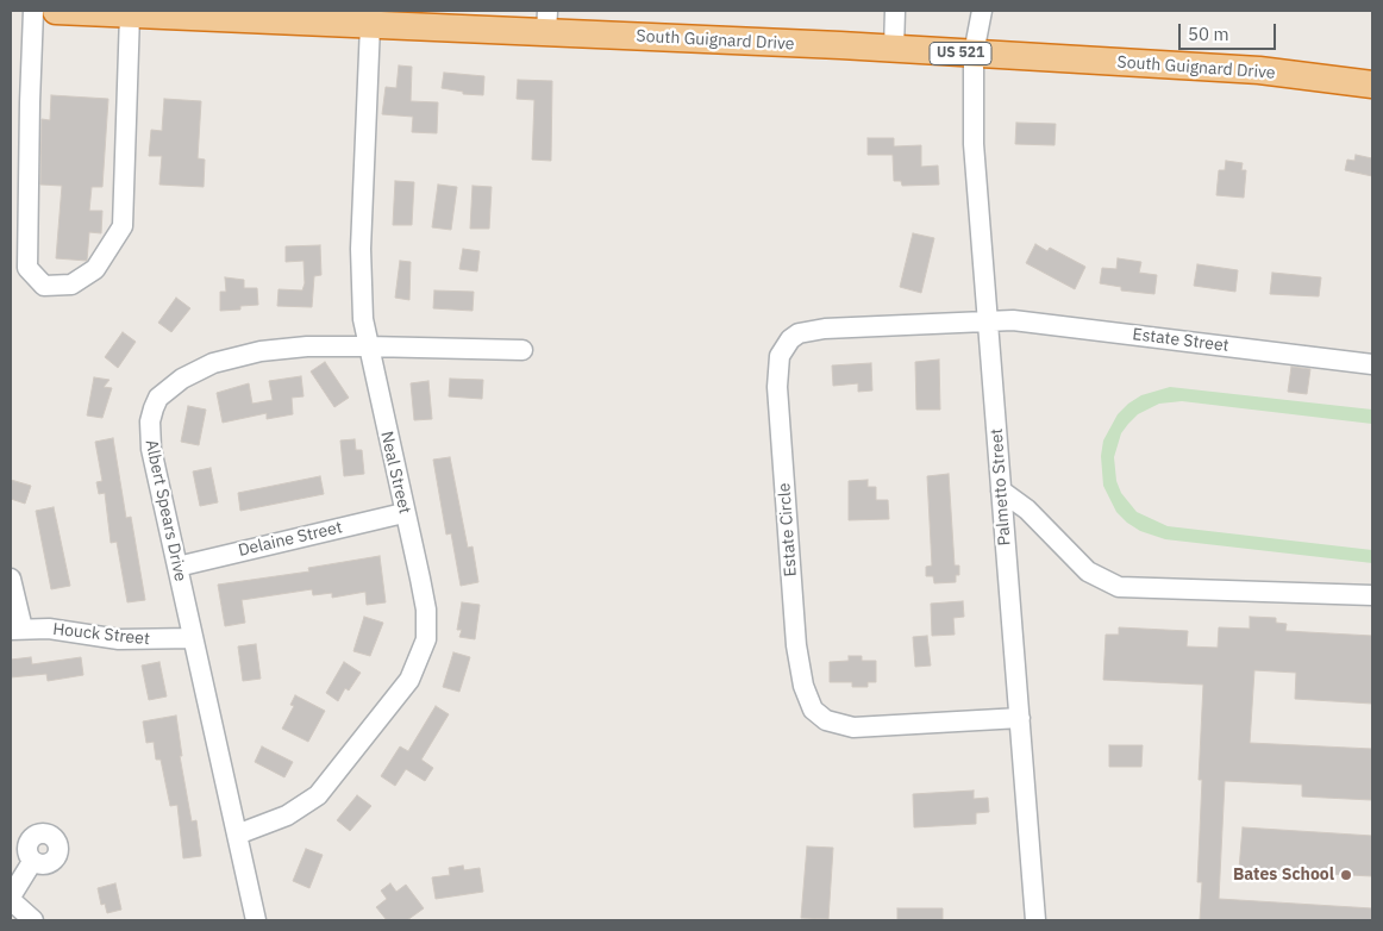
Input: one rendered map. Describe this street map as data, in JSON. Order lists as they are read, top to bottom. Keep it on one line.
{"streets":{"highway":["South Guignard Drive","US 521"],"street":["Estate Street","Neal Street","Palmetto Street","Albert Spears Drive","Estate Circle","Delaine Street","Houck Street"]},"crossings":[["South Guignard Drive","Neal Street"],["South Guignard Drive","Palmetto Street"],["Estate Street","Palmetto Street"],["Estate Street","Estate Circle"],["Neal Street","Albert Spears Drive"],["Neal Street","Delaine Street"],["Palmetto Street","Estate Circle"],["Albert Spears Drive","Delaine Street"],["Albert Spears Drive","Houck Street"]],"places":["Bates School"],"scale_bar":"50 m"}
